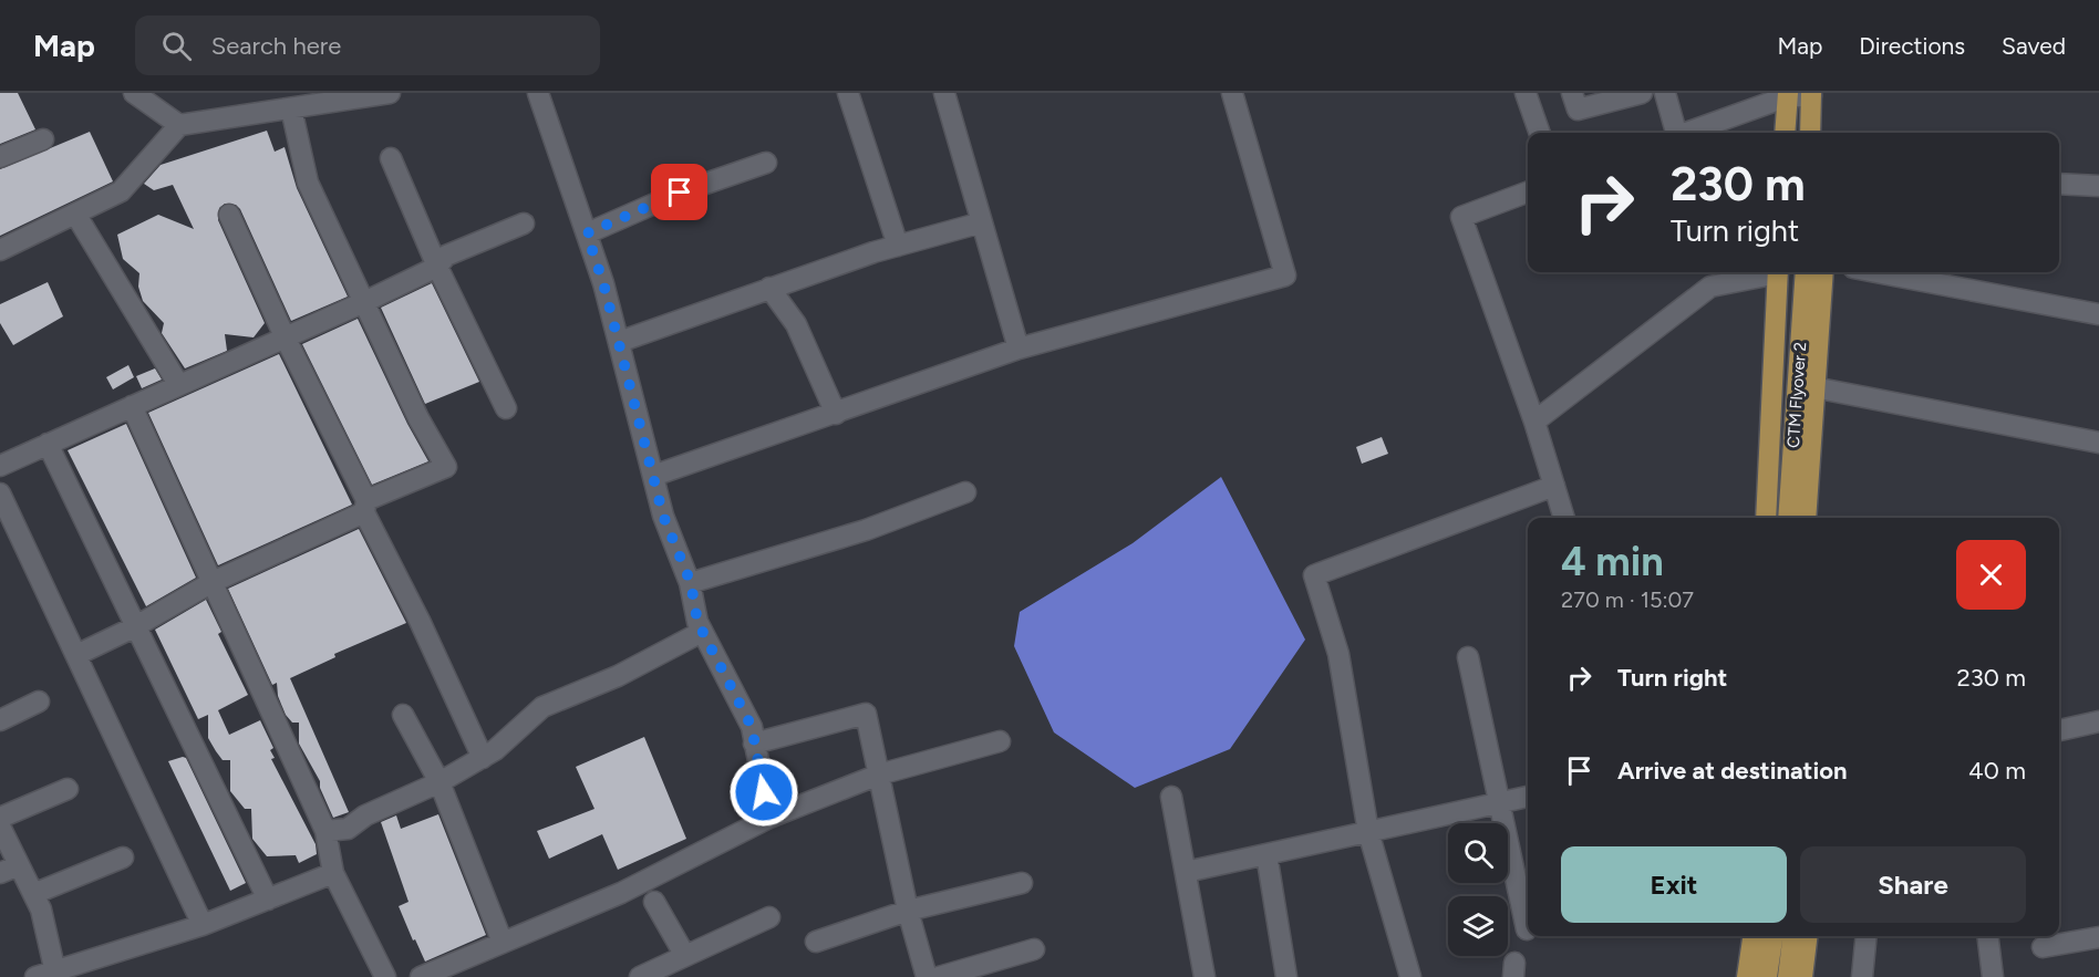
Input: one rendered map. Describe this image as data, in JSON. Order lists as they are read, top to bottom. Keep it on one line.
{"streets":{"main road":["CTM Flyover 2"]},"page":{"header":"Map","search":"Search here","nav":["Map","Directions","Saved"],"turn":["230 m","Turn right"],"heading":["4 min","270 m · 15:07"],"list":[{"name":"Turn right","value":"230 m"},{"name":"Arrive at destination","value":"40 m"}],"buttons":["Exit","Share"]}}
